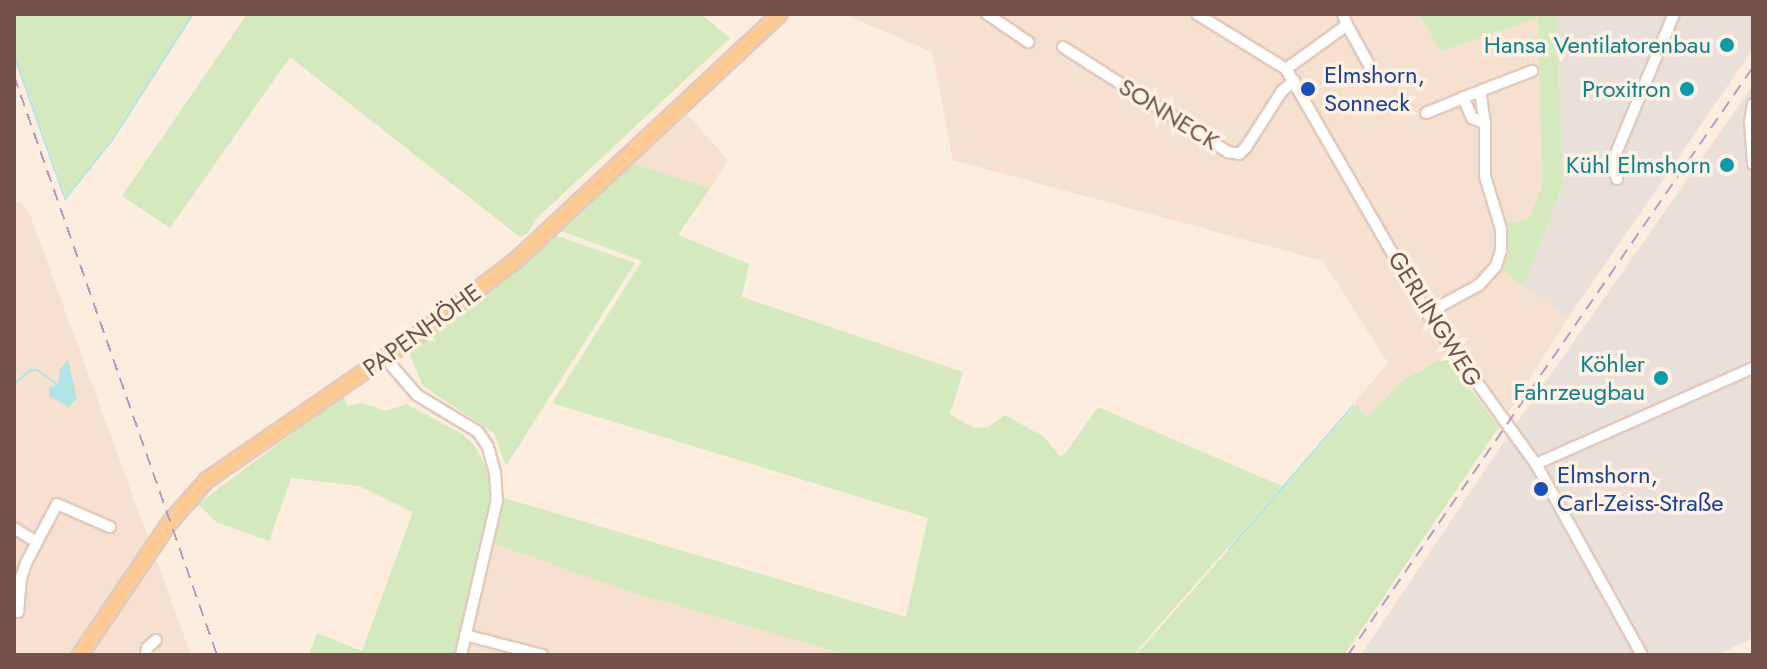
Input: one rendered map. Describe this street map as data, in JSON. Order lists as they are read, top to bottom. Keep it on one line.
{"streets":{"main road":["PAPENHÖHE"],"street":["SONNECK","GERLINGWEG"]},"crossings":[["SONNECK","GERLINGWEG"]],"places":["Hansa Ventilatorenbau","Elmshorn, Sonneck","Proxitron","Kühl Elmshorn","Köhler Fahrzeugbau","Elmshorn, Carl-Zeiss-Straße"]}
